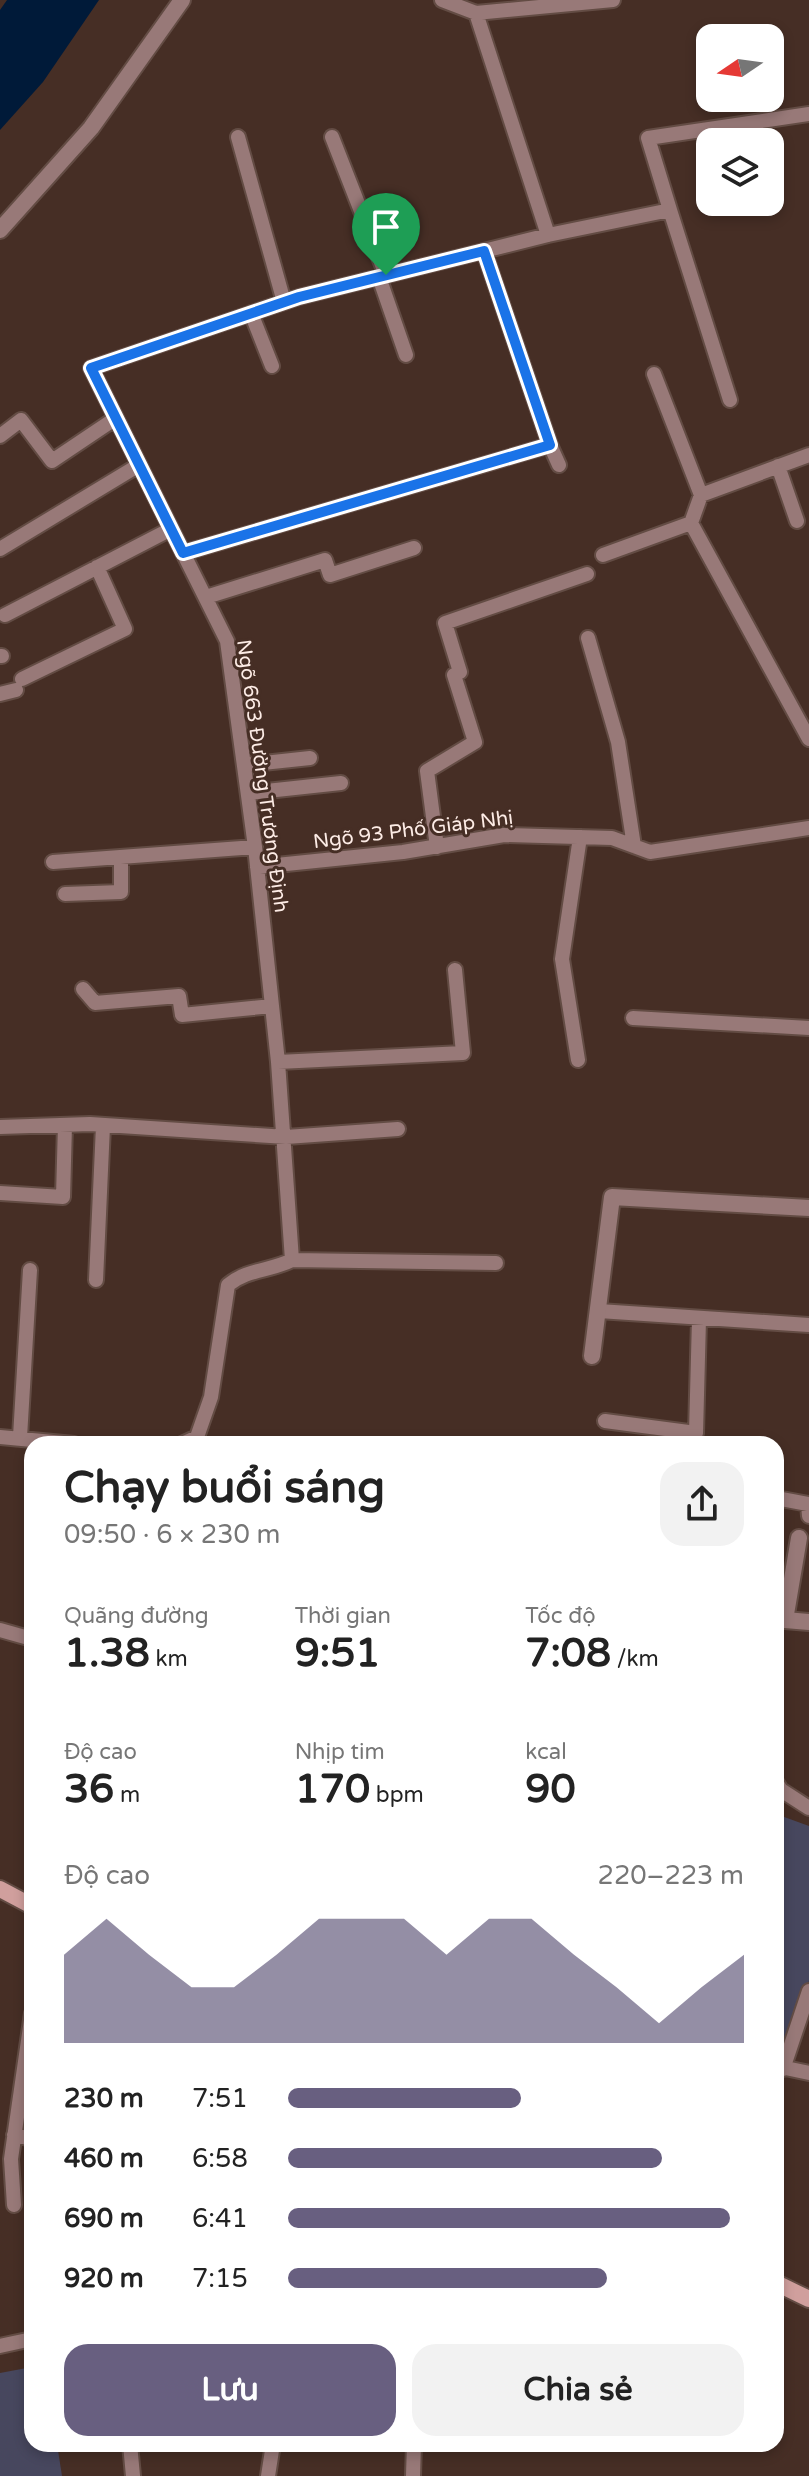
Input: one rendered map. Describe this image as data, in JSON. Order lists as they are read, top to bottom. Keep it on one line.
{"streets":{"lane":["Ngõ 663 Đường Trương Định","Ngõ 93 Phố Giáp Nhị"]},"crossings":[["Ngõ 663 Đường Trương Định","Ngõ 93 Phố Giáp Nhị"]],"north":"left","page":{"heading":["Chạy buổi sáng","09:50 · 6 × 230 m"],"stats":[["Quãng đường","1.38 km"],["Thời gian","9:51"],["Tốc độ","7:08 /km"],["Độ cao","36 m"],["Nhịp tim","170 bpm"],["kcal","90"]],"chart":["Độ cao","220–223 m"],"list":[{"name":"230 m","note":"7:51"},{"name":"460 m","note":"6:58"},{"name":"690 m","note":"6:41"},{"name":"920 m","note":"7:15"}],"buttons":["Lưu","Chia sẻ"]}}
